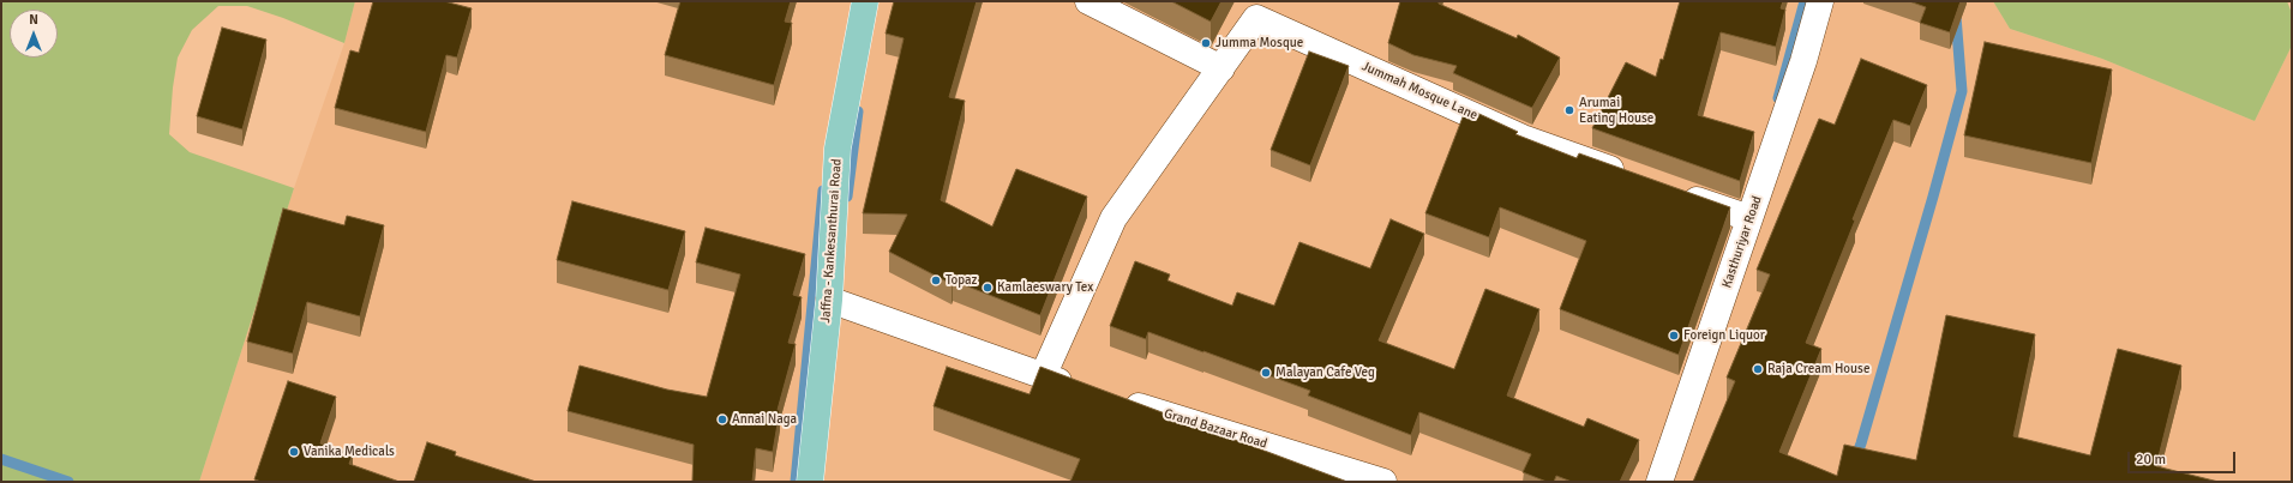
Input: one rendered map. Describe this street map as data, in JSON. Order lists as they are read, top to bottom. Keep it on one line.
{"streets":{"main road":["Jaffna - Kankesanthurai Road"],"street":["Jummah Mosque Lane","Kasthuriyar Road","Grand Bazaar Road"]},"places":["Jumma Mosque","Arumai Eating House","Topaz","Kamlaeswary Tex","Foreign Liquor","Raja Cream House","Malayan Cafe Veg","Annai Naga","Vanika Medicals"],"scale_bar":"20 m","north":"top"}
